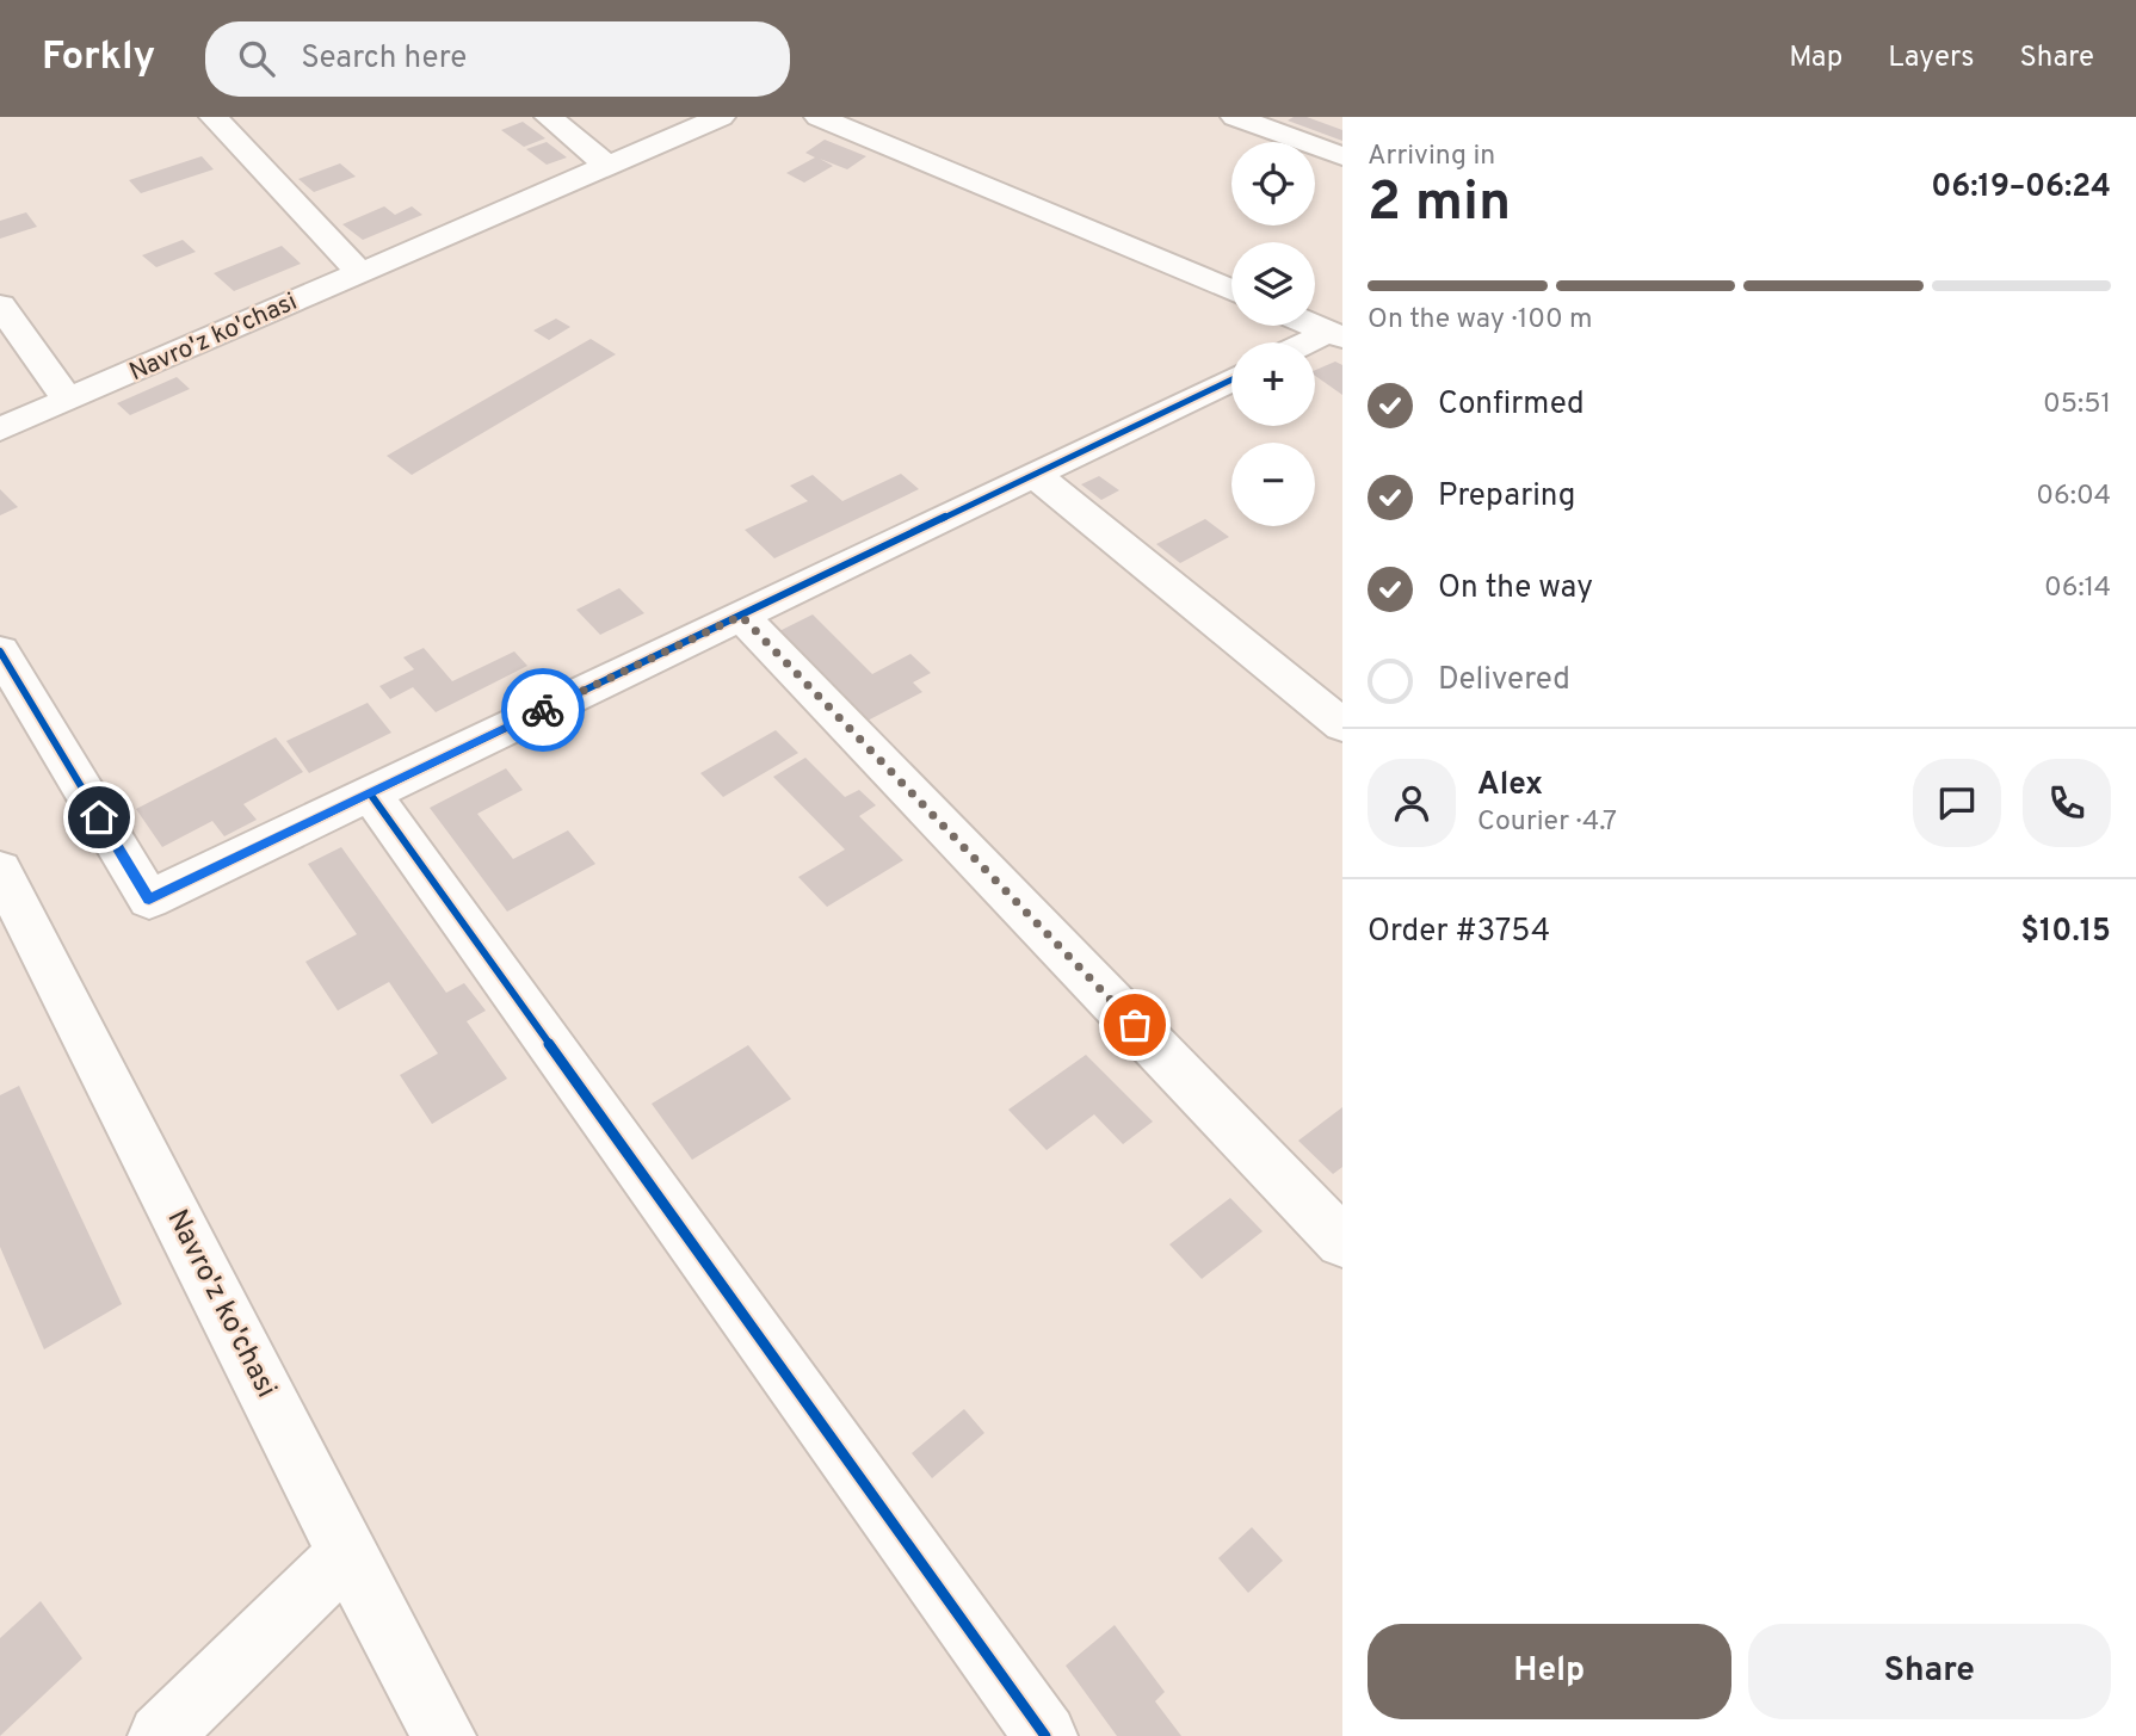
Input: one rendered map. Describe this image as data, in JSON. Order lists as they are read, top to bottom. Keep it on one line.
{"streets":{"street":["Navro'z ko'chasi"]},"page":{"header":"Forkly","search":"Search here","nav":["Map","Layers","Share"],"heading":["2 min","Arriving in","06:19–06:24"],"panel":["Alex","Courier · 4.7","Order #3754","$10.15"],"map_buttons":["+","−"],"bar":"On the way · 100 m","list":[["Confirmed","05:51"],["Preparing","06:04"],["On the way","06:14"],"Delivered"],"buttons":["Help","Share"]}}
